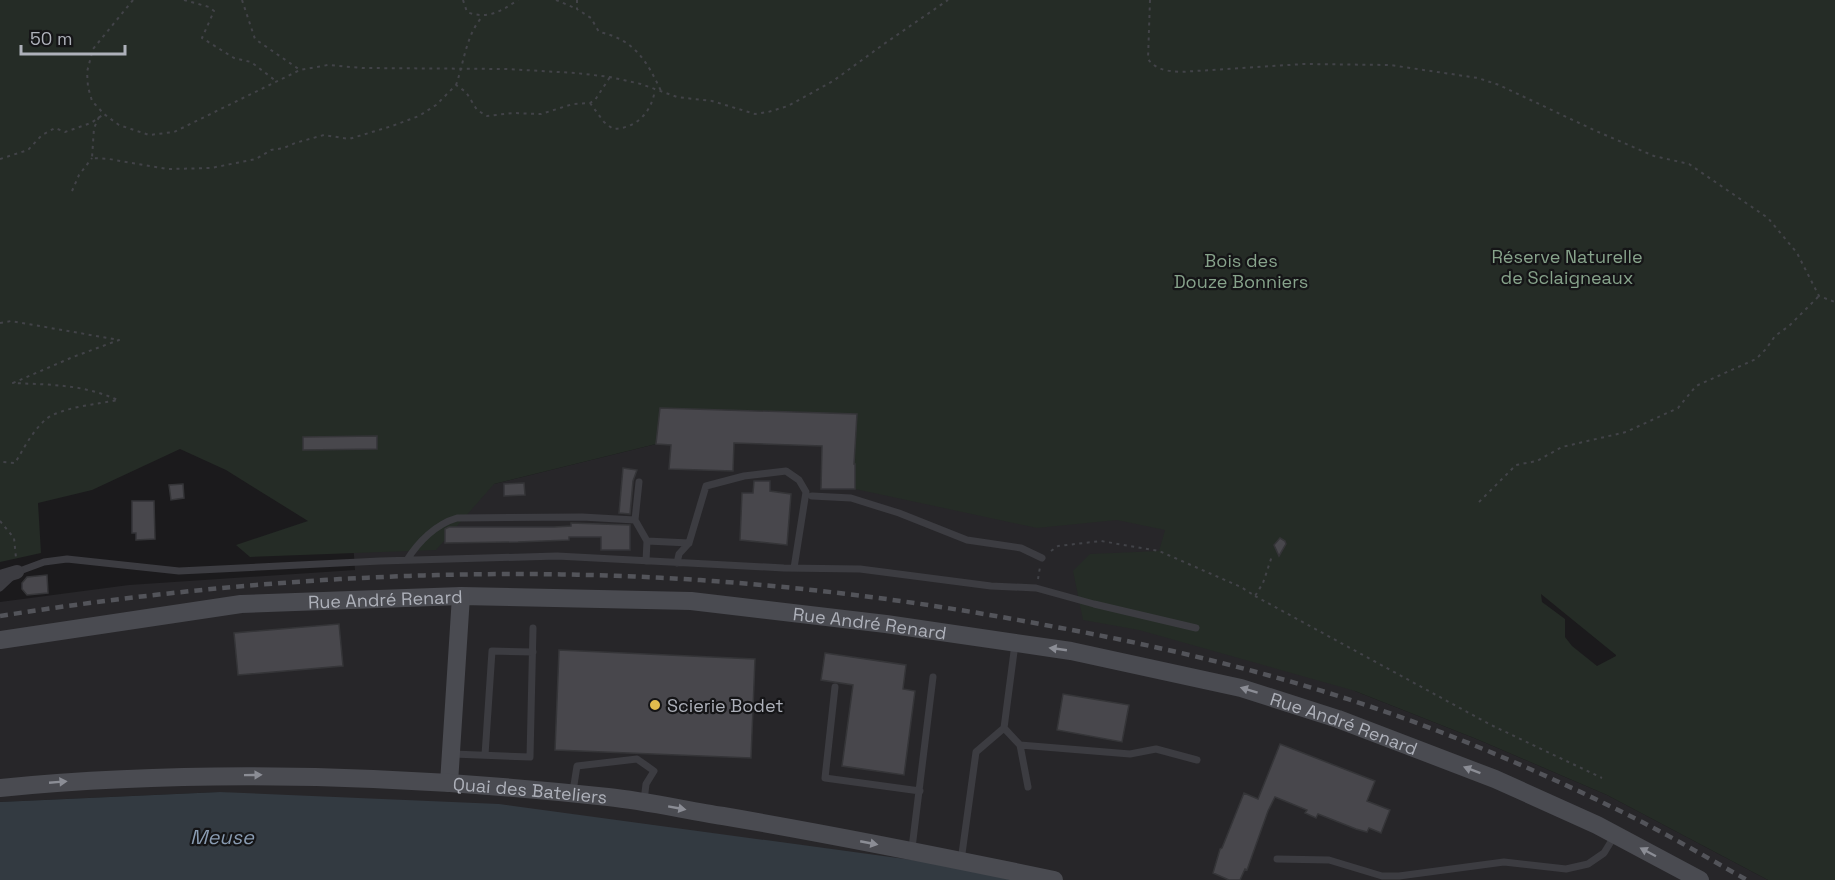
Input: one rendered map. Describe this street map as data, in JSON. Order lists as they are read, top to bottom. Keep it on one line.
{"streets":{"street":["Rue André Renard","Quai des Bateliers"]},"one_way":["Rue André Renard","Quai des Bateliers"],"water":["Meuse"],"parks":["Réserve Naturelle de Sclaigneaux","Bois des Douze Bonniers"],"places":["Scierie Bodet"],"scale_bar":"50 m"}
